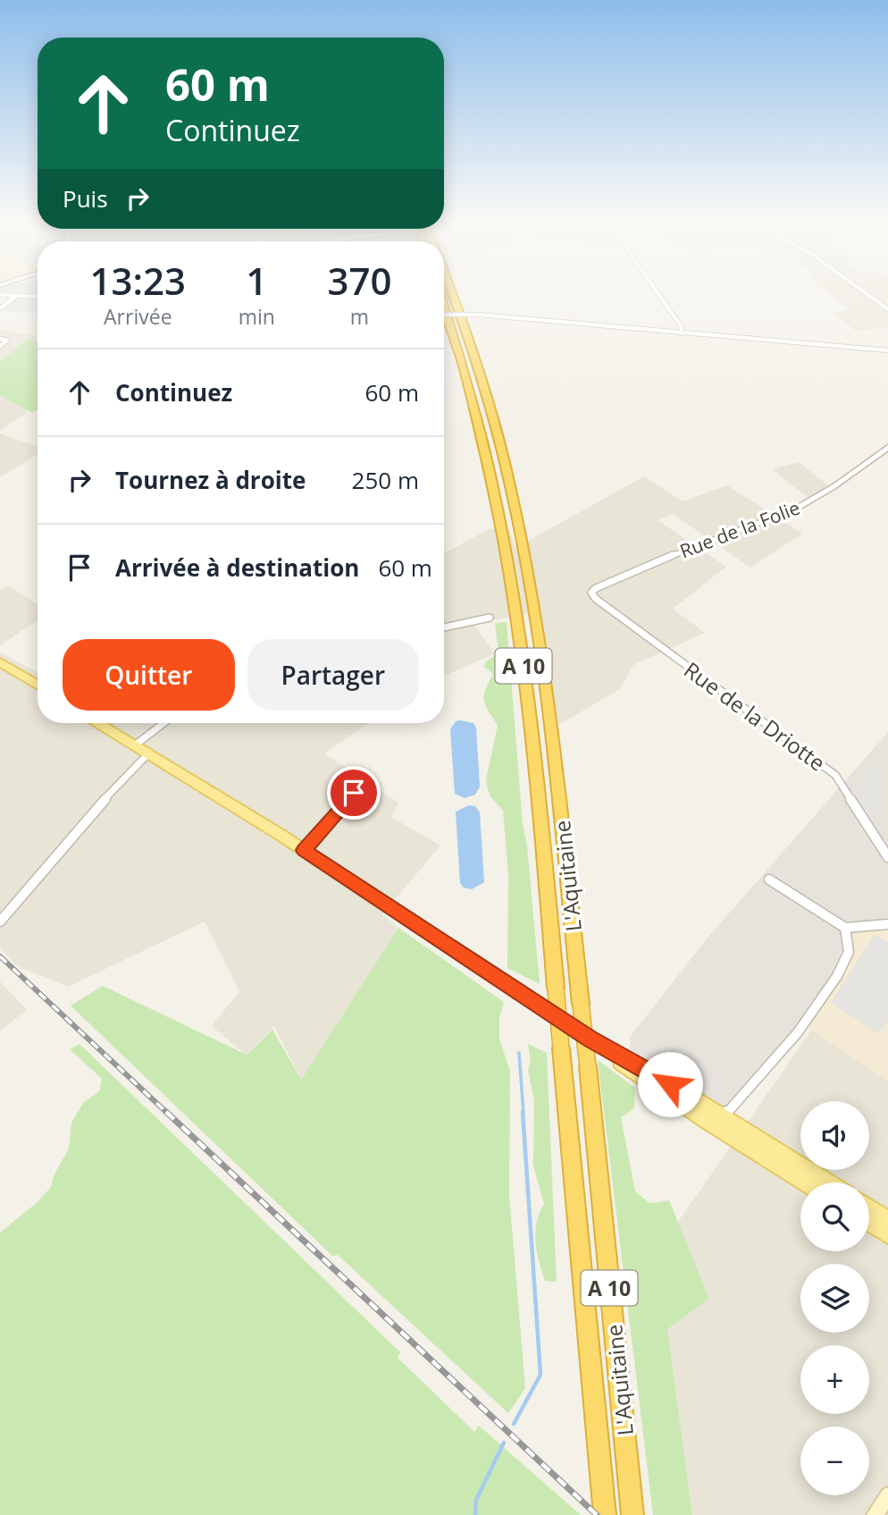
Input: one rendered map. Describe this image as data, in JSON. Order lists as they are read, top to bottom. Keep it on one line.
{"streets":{"highway":["A 10","L'Aquitaine"],"street":["Rue de la Folie","Rue de la Driotte"]},"crossings":[["Rue de la Folie","Rue de la Driotte"]],"page":{"turn":["60 m","Continuez"],"then":"Puis","eta":["13:23","Arrivée","1","min","370","m"],"list":[{"name":"Continuez","value":"60 m"},{"name":"Tournez à droite","value":"250 m"},{"name":"Arrivée à destination","value":"60 m"}],"buttons":["Quitter","Partager"],"map_buttons":["+","−"]}}
